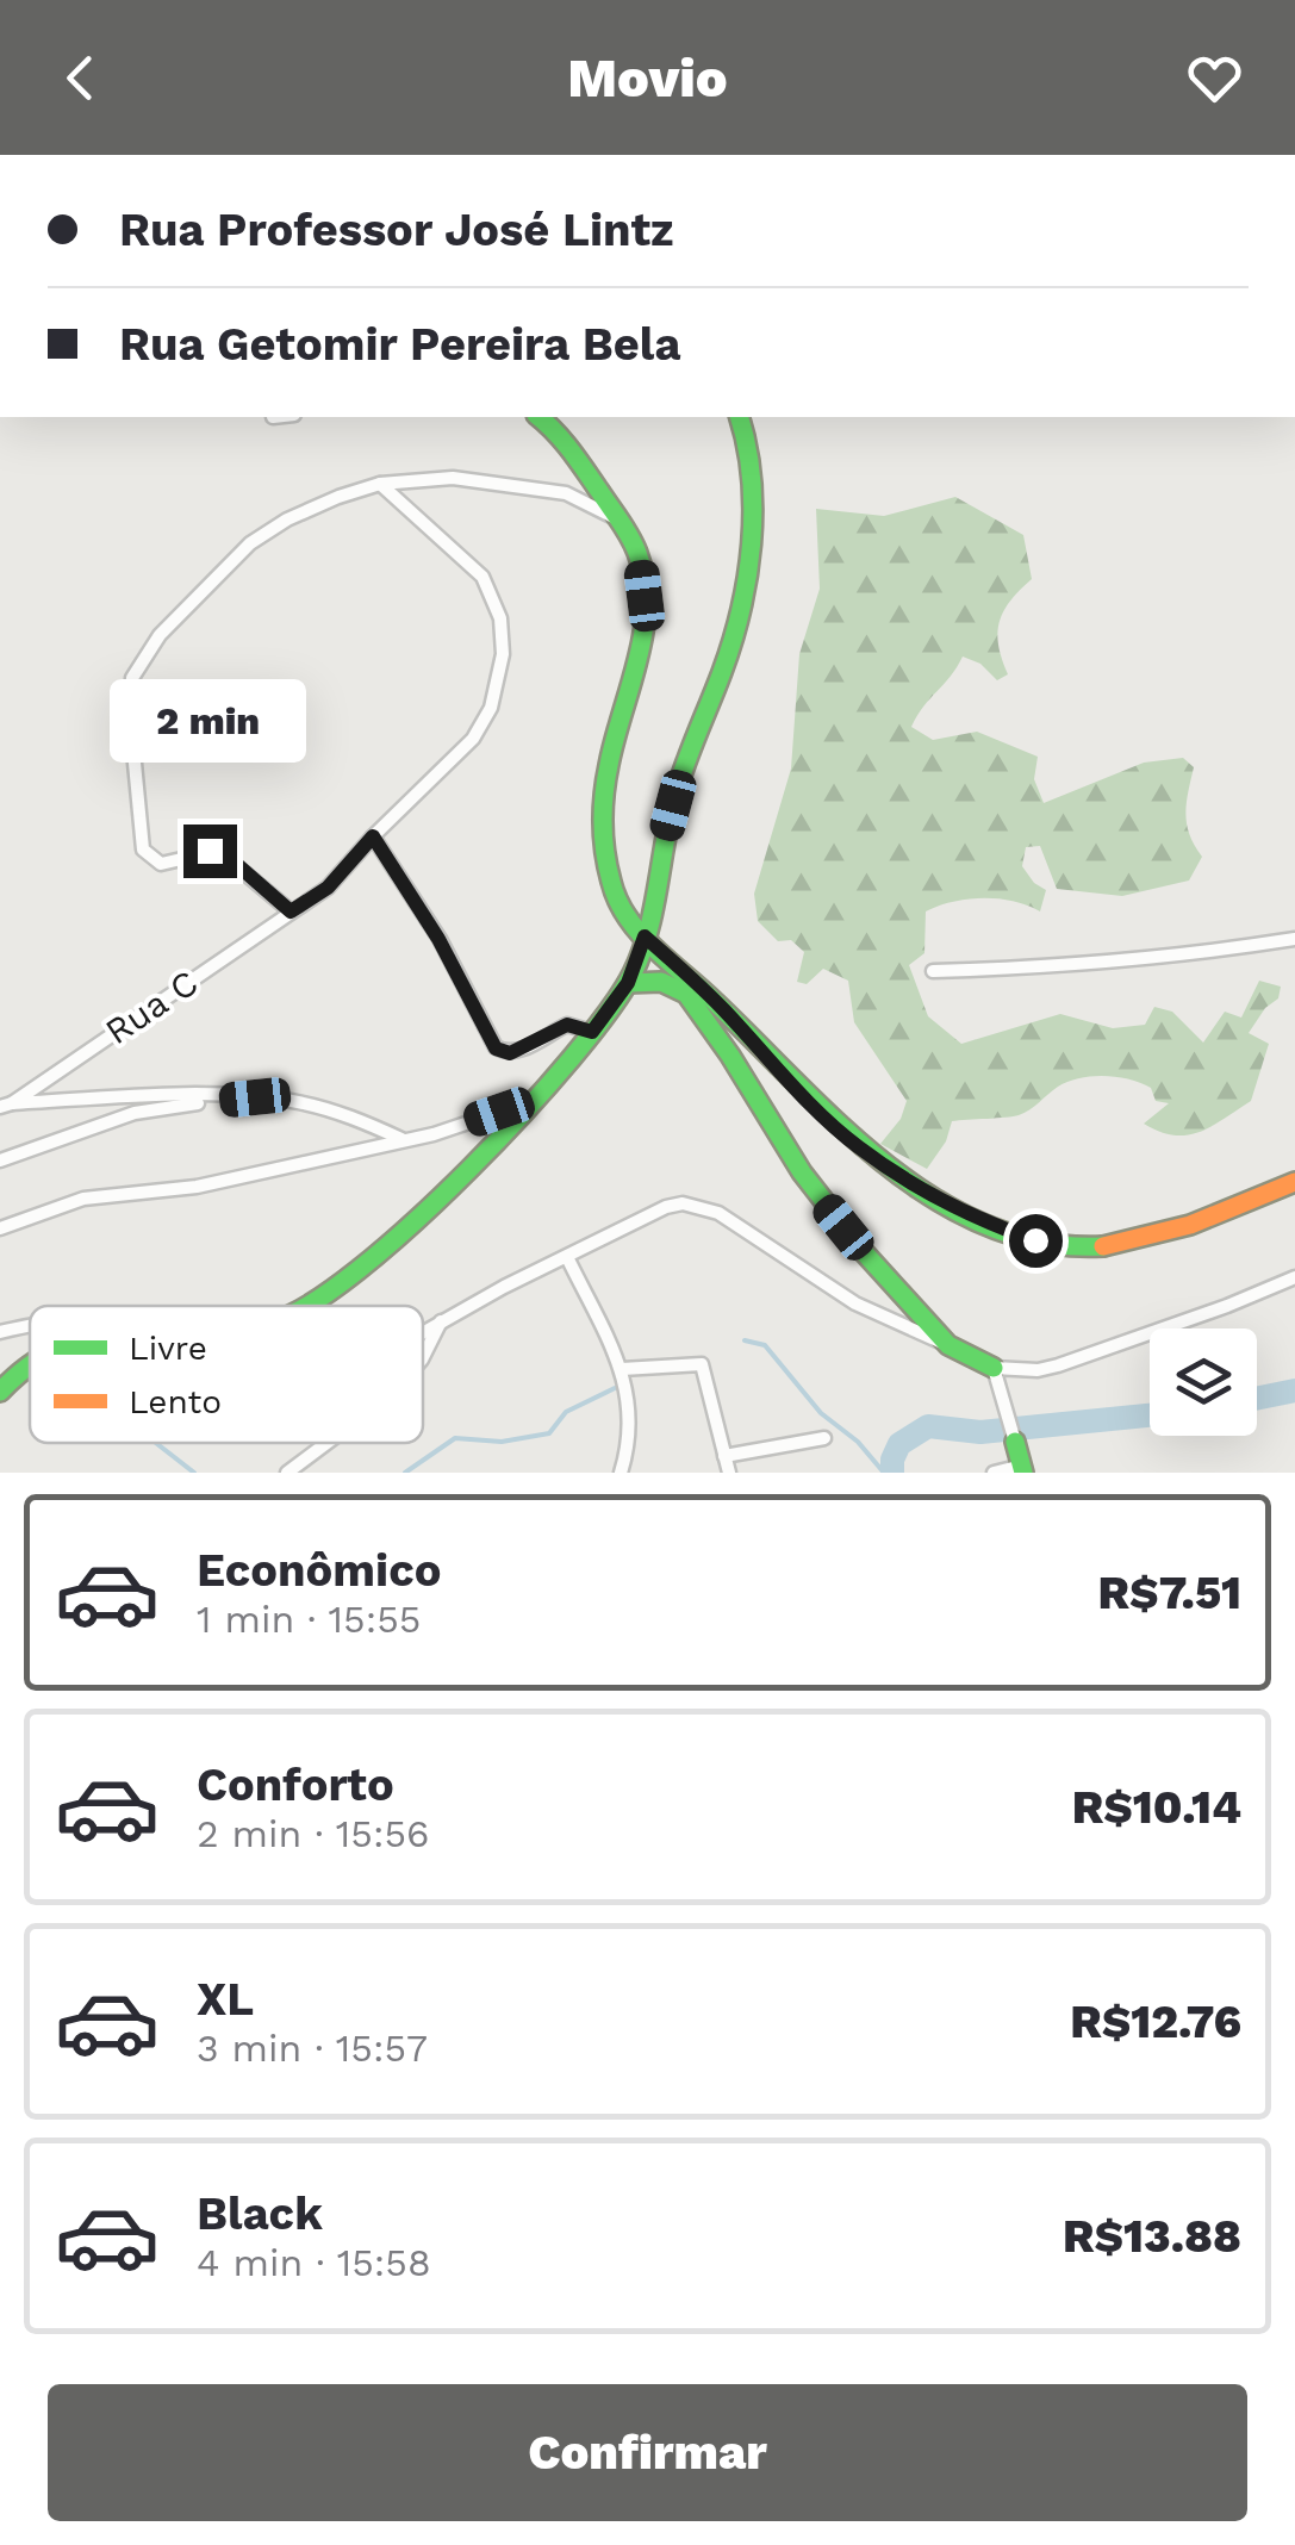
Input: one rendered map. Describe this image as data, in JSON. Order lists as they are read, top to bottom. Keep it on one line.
{"streets":{"street":["Rua C"]},"legend":["Livre","Lento"],"page":{"header":"Movio","banner":["Rua Professor José Lintz","Rua Getomir Pereira Bela"],"bubble":"2 min","list":[{"name":"Econômico","note":"1 min · 15:55","value":"R$7.51"},{"name":"Conforto","note":"2 min · 15:56","value":"R$10.14"},{"name":"XL","note":"3 min · 15:57","value":"R$12.76"},{"name":"Black","note":"4 min · 15:58","value":"R$13.88"}],"buttons":"Confirmar"}}
